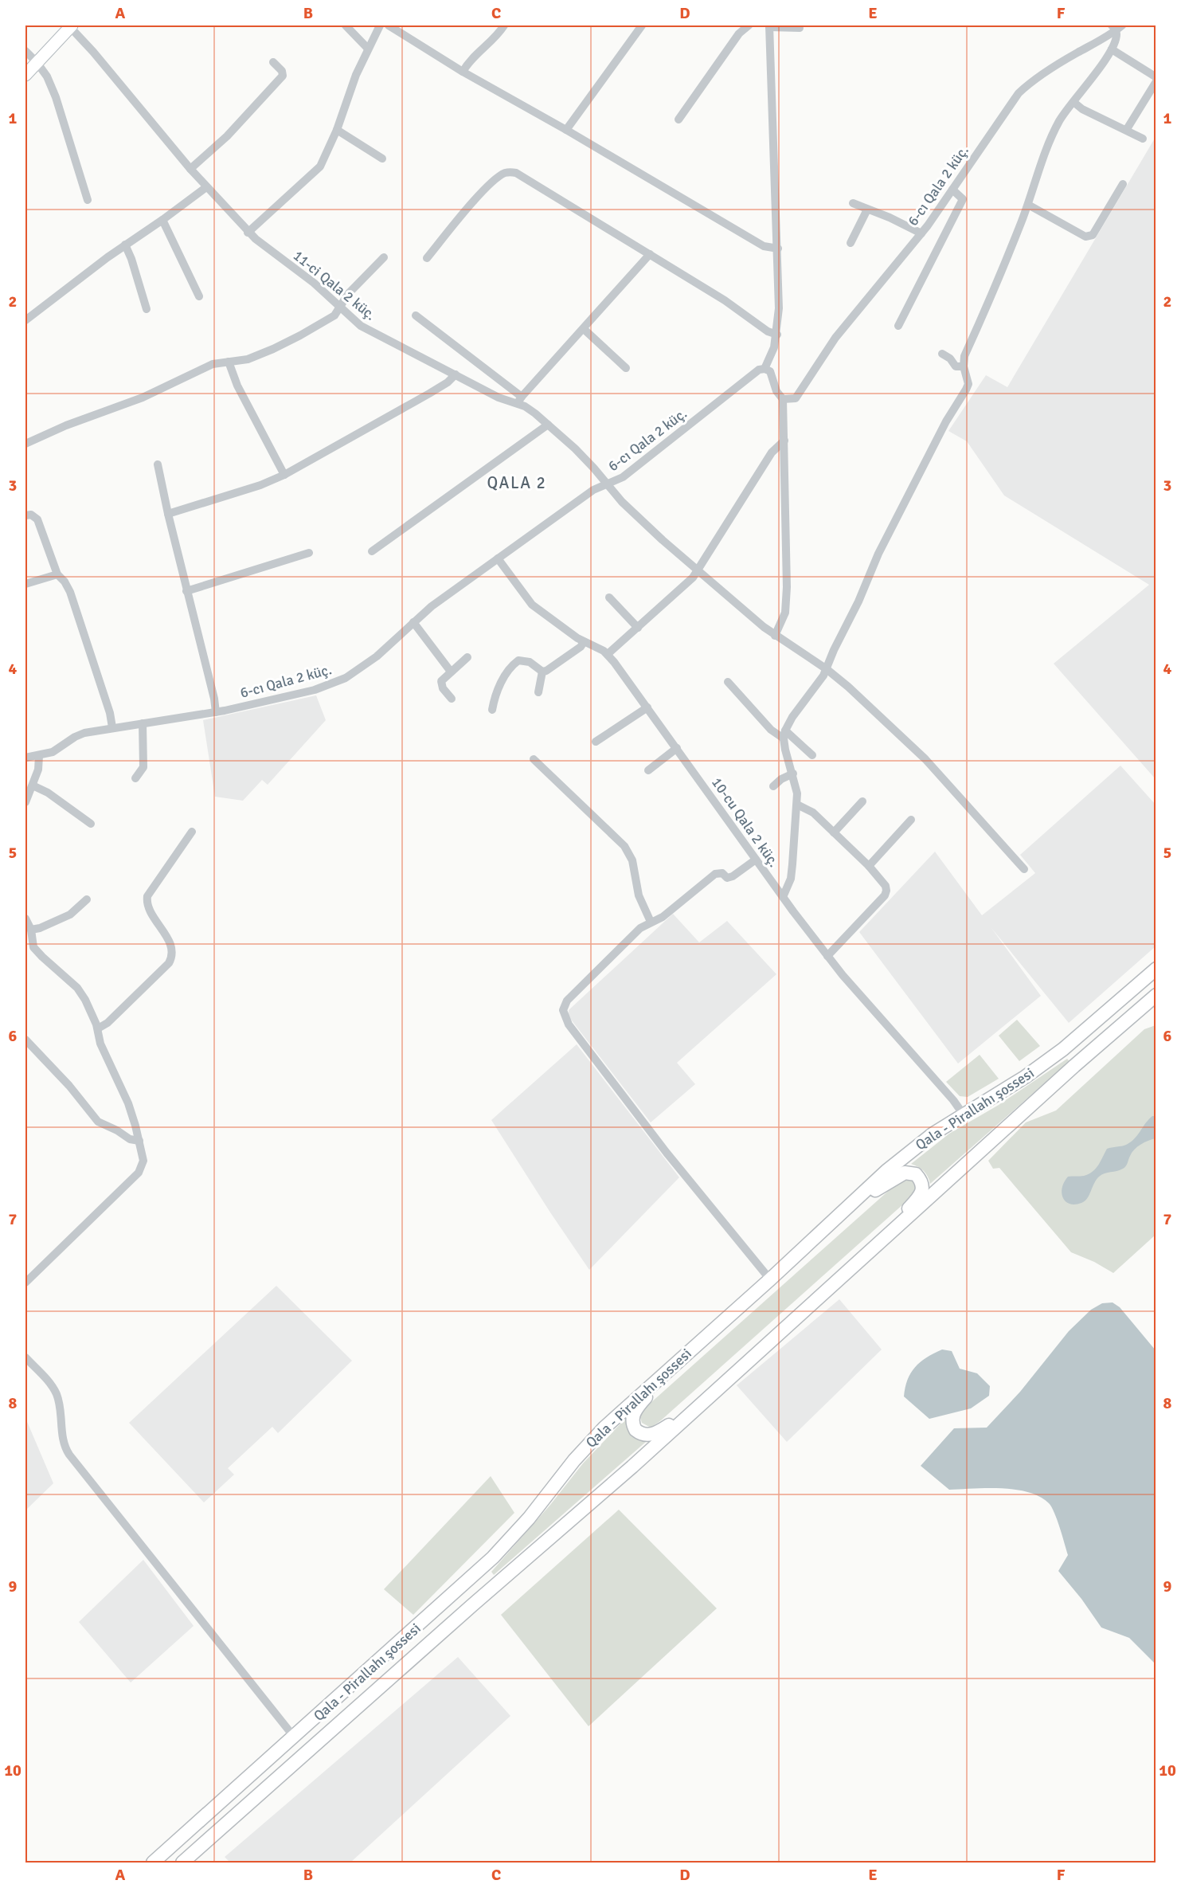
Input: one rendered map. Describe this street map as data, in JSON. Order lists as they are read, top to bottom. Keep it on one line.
{"streets":{"main road":["Qala - Pirallahı şossesi"],"street":["6-cı Qala 2 küç.","11-ci Qala 2 küç.","10-cu Qala 2 küç."]},"crossings":[["6-cı Qala 2 küç.","11-ci Qala 2 küç."],["6-cı Qala 2 küç.","10-cu Qala 2 küç."],["10-cu Qala 2 küç.","Qala - Pirallahı şossesi"]],"districts":["QALA 2"],"grid":{"columns":["A","B","C","D","E","F"],"rows":["1","2","3","4","5","6","7","8","9","10"]}}
